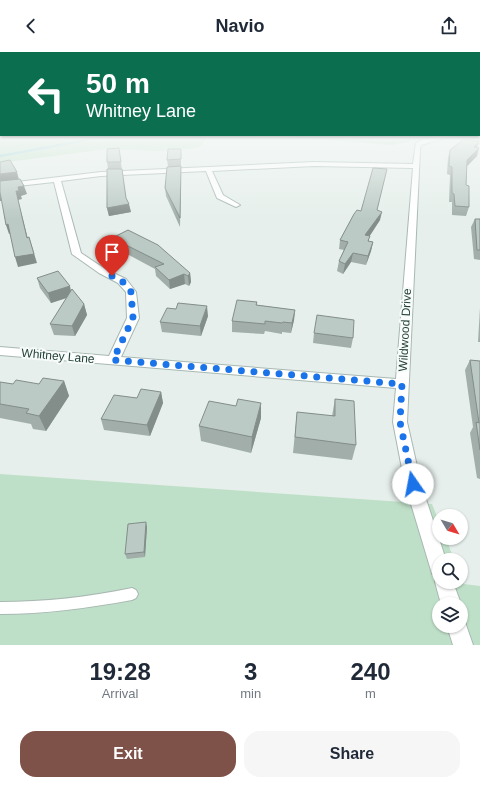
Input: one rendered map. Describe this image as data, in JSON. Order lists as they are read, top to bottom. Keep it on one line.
{"streets":{"street":["Wildwood Drive","Whitney Lane"]},"crossings":[["Wildwood Drive","Whitney Lane"]],"north":"bottom right","page":{"header":"Navio","turn":["50 m","Whitney Lane"],"eta":["19:28","Arrival","3","min","240","m"],"buttons":["Exit","Share"]}}
